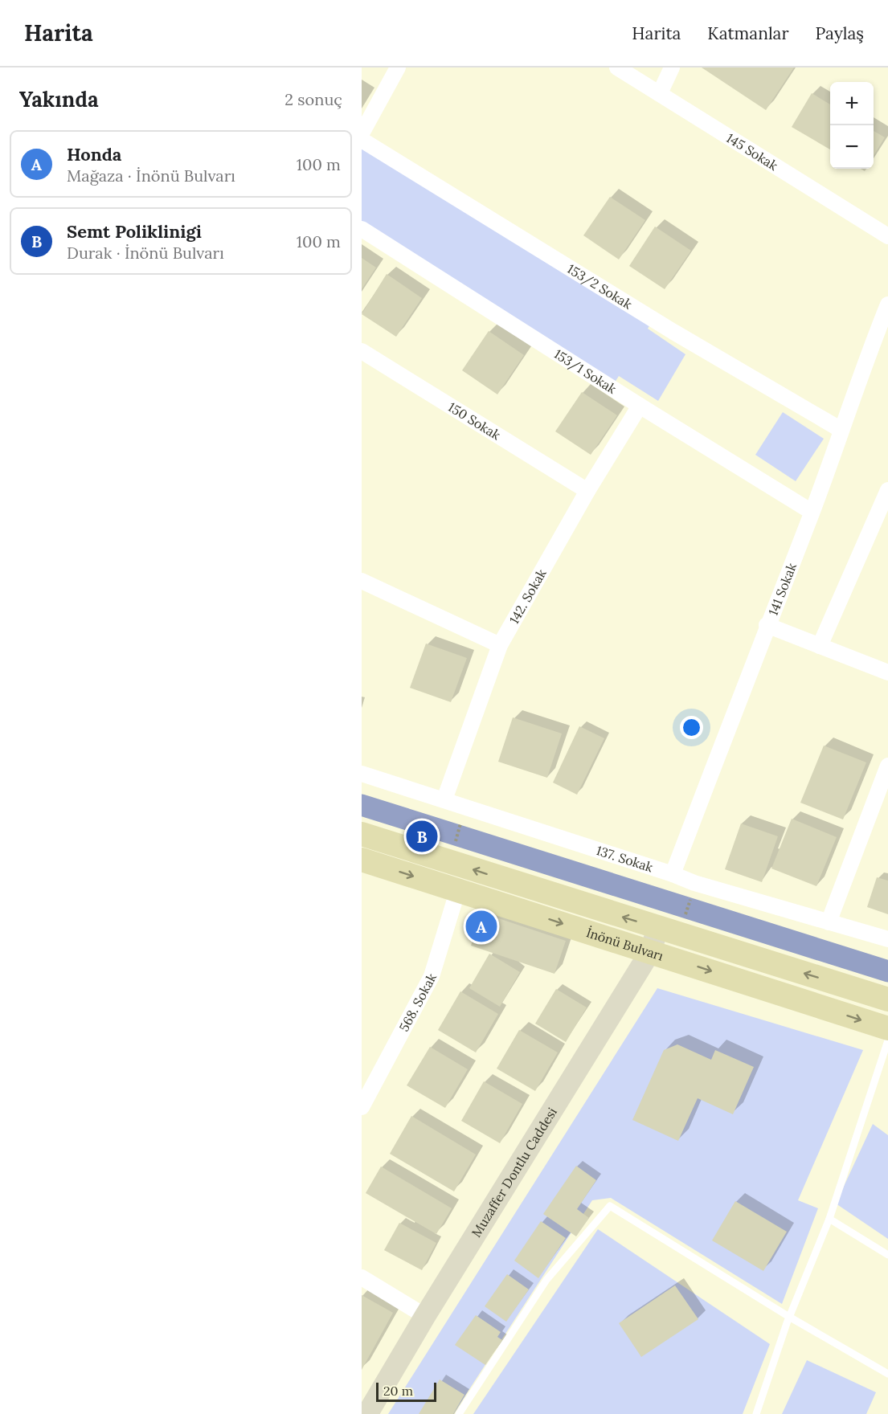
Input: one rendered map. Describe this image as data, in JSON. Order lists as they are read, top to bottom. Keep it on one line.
{"streets":{"main road":["İnönü Bulvarı"],"street":["145 Sokak","153/2 Sokak","153/1 Sokak","150 Sokak","141 Sokak","142. Sokak","137. Sokak","568. Sokak","Muzaffer Dontlu Caddesi"]},"crossings":[["153/2 Sokak","141 Sokak"],["153/1 Sokak","141 Sokak"],["153/1 Sokak","142. Sokak"],["150 Sokak","142. Sokak"],["141 Sokak","137. Sokak"],["142. Sokak","137. Sokak"],["İnönü Bulvarı","568. Sokak"],["İnönü Bulvarı","Muzaffer Dontlu Caddesi"]],"scale_bar":"20 m","page":{"header":"Harita","nav":["Harita","Katmanlar","Paylaş"],"heading":["Yakında","2 sonuç"],"map_buttons":["+","−"],"list":[{"mark":"A","name":"Honda","note":"Mağaza · İnönü Bulvarı","value":"100 m"},{"mark":"B","name":"Semt Poliklinigi","note":"Durak · İnönü Bulvarı","value":"100 m"}],"pins":["B","A"],"scale":"20 m"}}
